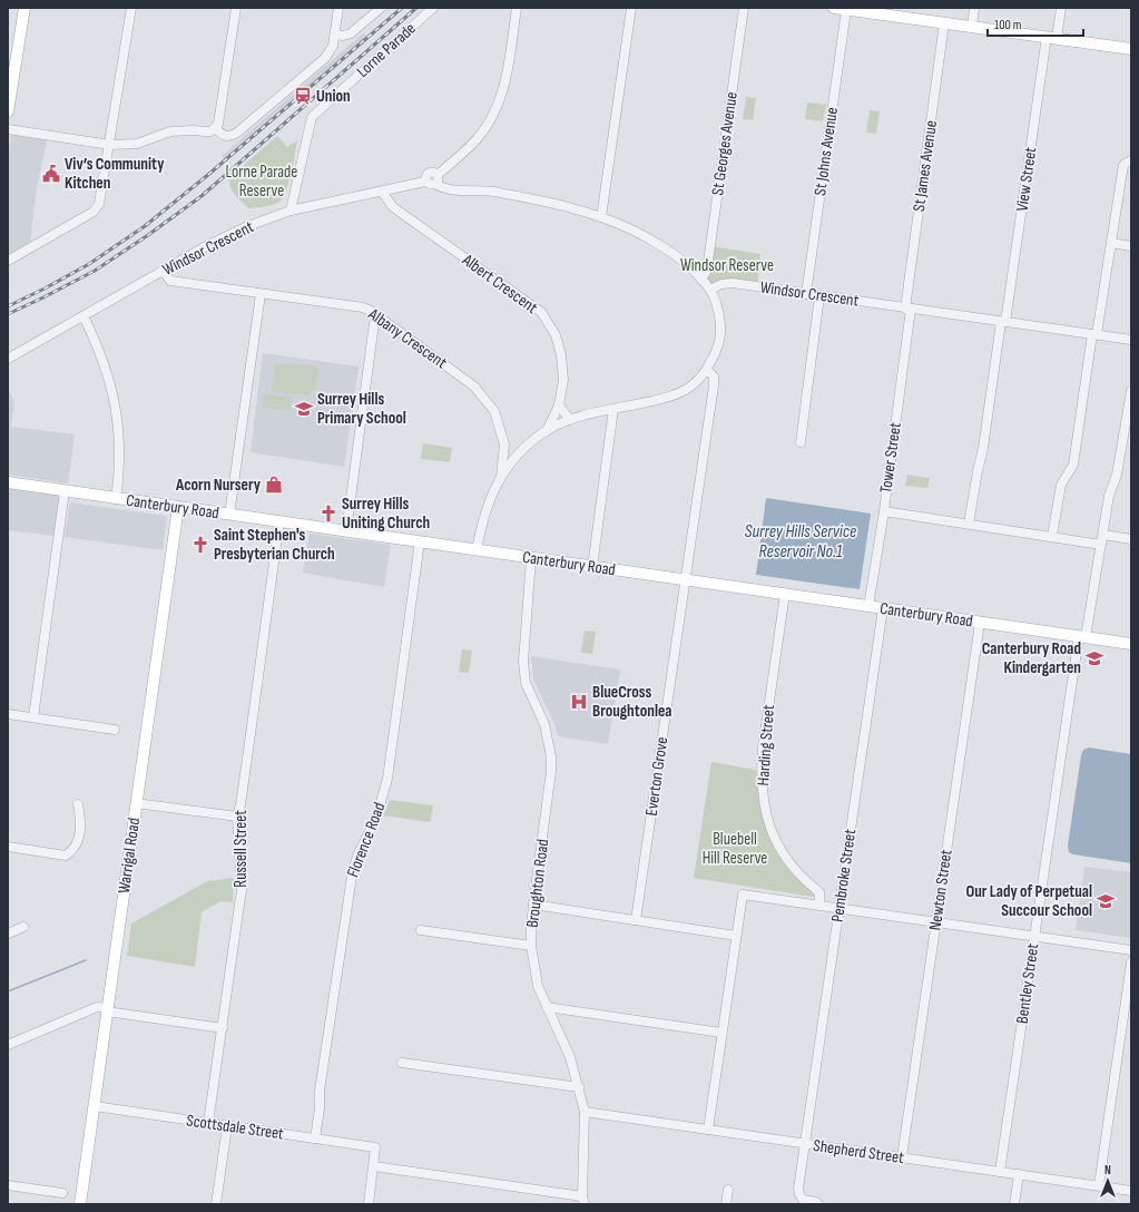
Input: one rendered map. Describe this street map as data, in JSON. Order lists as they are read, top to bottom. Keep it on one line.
{"streets":{"main road":["Canterbury Road","Warrigal Road"],"street":["Lorne Parade","St Georges Avenue","St Johns Avenue","St James Avenue","View Street","Windsor Crescent","Albert Crescent","Albany Crescent","Tower Street","Harding Street","Everton Grove","Florence Road","Russell Street","Pembroke Street","Broughton Road","Newton Street","Bentley Street","Scottsdale Street","Shepherd Street"]},"crossings":[["Lorne Parade","Windsor Crescent"],["St Johns Avenue","Windsor Crescent"],["St James Avenue","Windsor Crescent"],["St James Avenue","Tower Street"],["View Street","Windsor Crescent"],["Windsor Crescent","Albert Crescent"],["Windsor Crescent","Albany Crescent"],["Windsor Crescent","Tower Street"],["Tower Street","Canterbury Road"],["Canterbury Road","Harding Street"],["Canterbury Road","Everton Grove"],["Canterbury Road","Florence Road"],["Canterbury Road","Russell Street"],["Canterbury Road","Warrigal Road"],["Canterbury Road","Pembroke Street"],["Canterbury Road","Broughton Road"],["Canterbury Road","Newton Street"],["Canterbury Road","Bentley Street"],["Florence Road","Scottsdale Street"],["Russell Street","Scottsdale Street"],["Warrigal Road","Scottsdale Street"],["Pembroke Street","Shepherd Street"],["Broughton Road","Shepherd Street"],["Newton Street","Shepherd Street"],["Bentley Street","Shepherd Street"]],"water":["Surrey Hills Service Reservoir No.1"],"parks":["Lorne Parade Reserve","Windsor Reserve","Bluebell Hill Reserve"],"places":{"station":["Union"],"public building":["Viv’s Community Kitchen"],"school or university":["Surrey Hills Primary School","Canterbury Road Kindergarten","Our Lady of Perpetual Succour School"],"shop":["Acorn Nursery"],"church":["Surrey Hills Uniting Church","Saint Stephen's Presbyterian Church"],"hospital":["BlueCross Broughtonlea"]},"scale_bar":"100 m","north":"top"}
